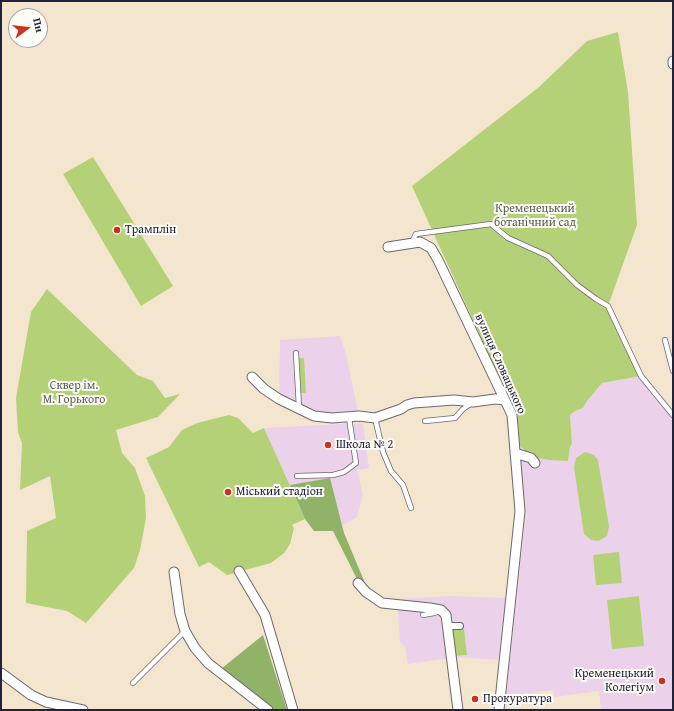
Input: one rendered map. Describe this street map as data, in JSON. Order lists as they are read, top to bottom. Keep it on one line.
{"streets":{"street":["вулиця Словацького"]},"parks":["Кременецький ботанічний сад","Сквер ім. М. Горького"],"places":["Трамплін","Школа № 2","Міський стадіон","Кременецький Колегіум","Прокуратура"],"north":"right"}
